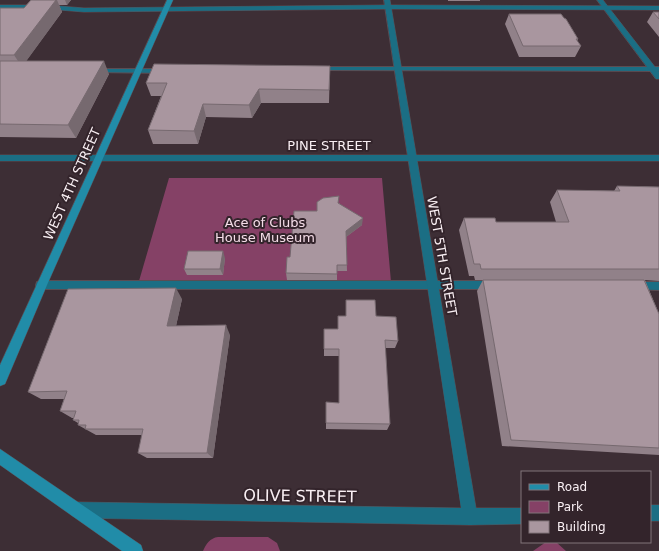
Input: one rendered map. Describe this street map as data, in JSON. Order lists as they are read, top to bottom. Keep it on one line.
{"streets":{"main road":["WEST 4TH STREET"],"street":["PINE STREET","WEST 5TH STREET","OLIVE STREET"]},"crossings":[["PINE STREET","WEST 4TH STREET"],["PINE STREET","WEST 5TH STREET"],["WEST 5TH STREET","OLIVE STREET"]],"parks":["Ace of Clubs House Museum"],"legend":["Road","Park","Building"]}
